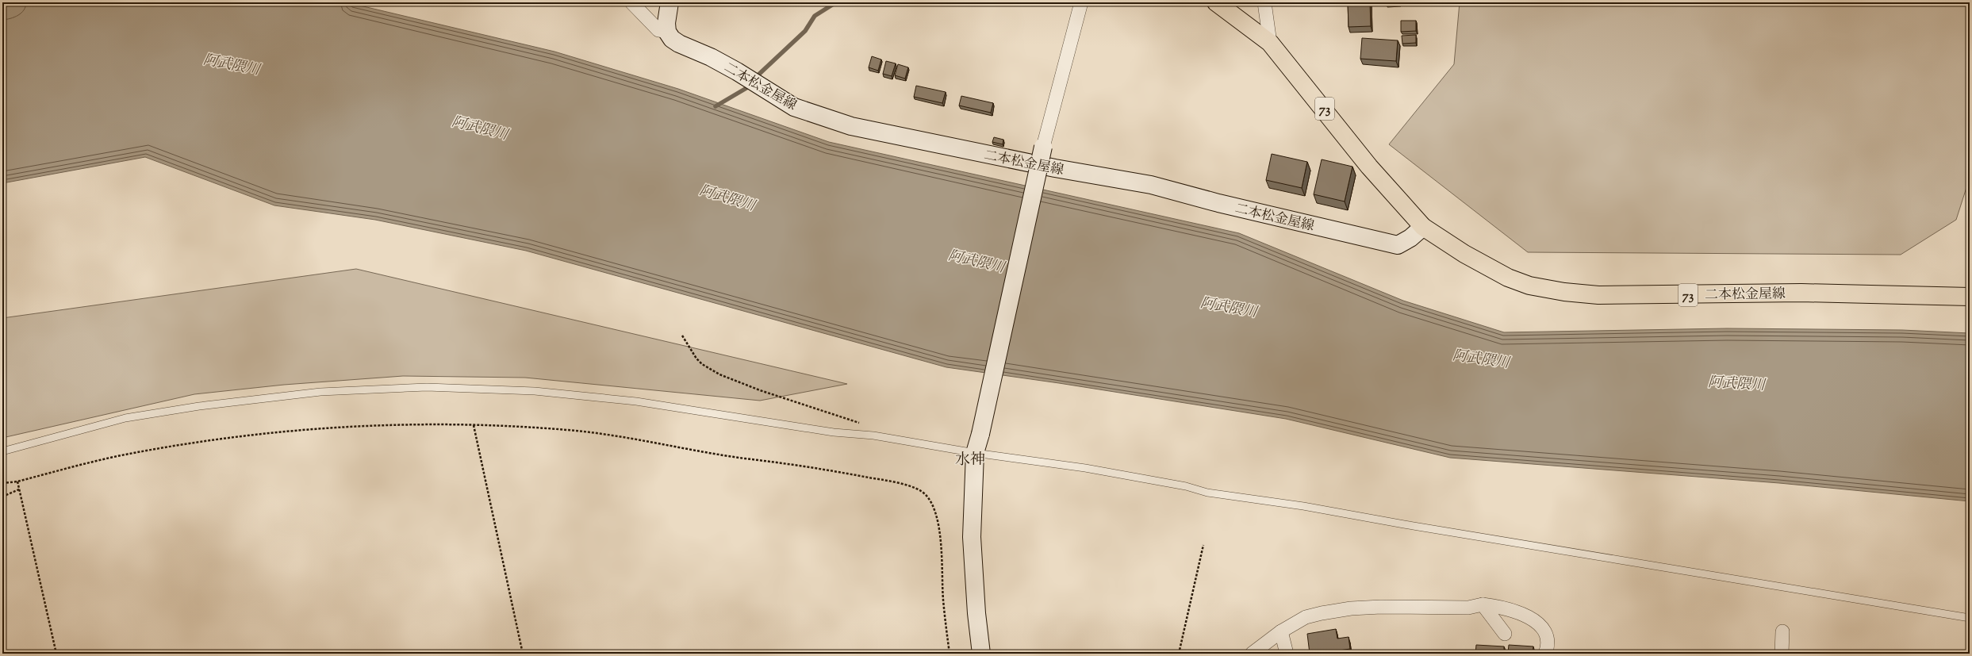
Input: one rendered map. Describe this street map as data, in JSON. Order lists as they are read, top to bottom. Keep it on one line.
{"streets":{"main road":["二本松金屋線","73"]},"districts":["水神"],"water":["阿武隈川"]}
